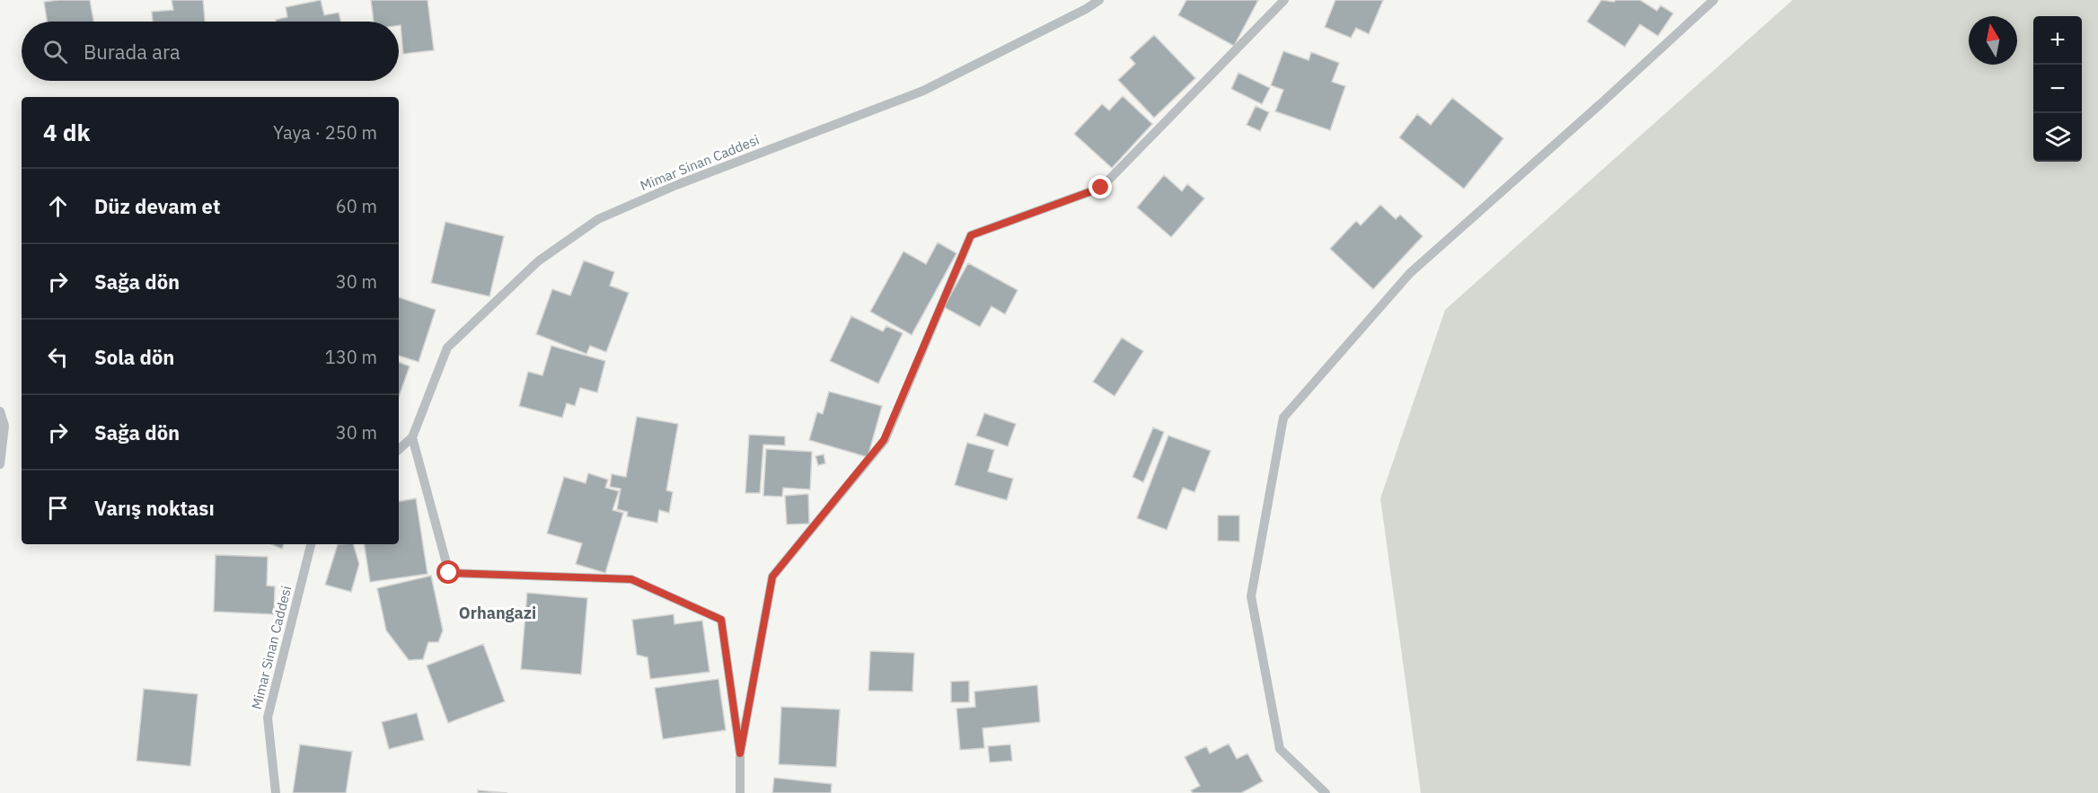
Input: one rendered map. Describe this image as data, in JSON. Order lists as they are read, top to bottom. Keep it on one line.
{"streets":{"street":["Mimar Sinan Caddesi"]},"districts":["Orhangazi"],"north":"top","page":{"map_buttons":["+","−"],"search":"Burada ara","heading":["4 dk","Yaya · 250 m"],"list":[["Düz devam et","60 m"],["Sağa dön","30 m"],["Sola dön","130 m"],["Sağa dön","30 m"],"Varış noktası"]}}
